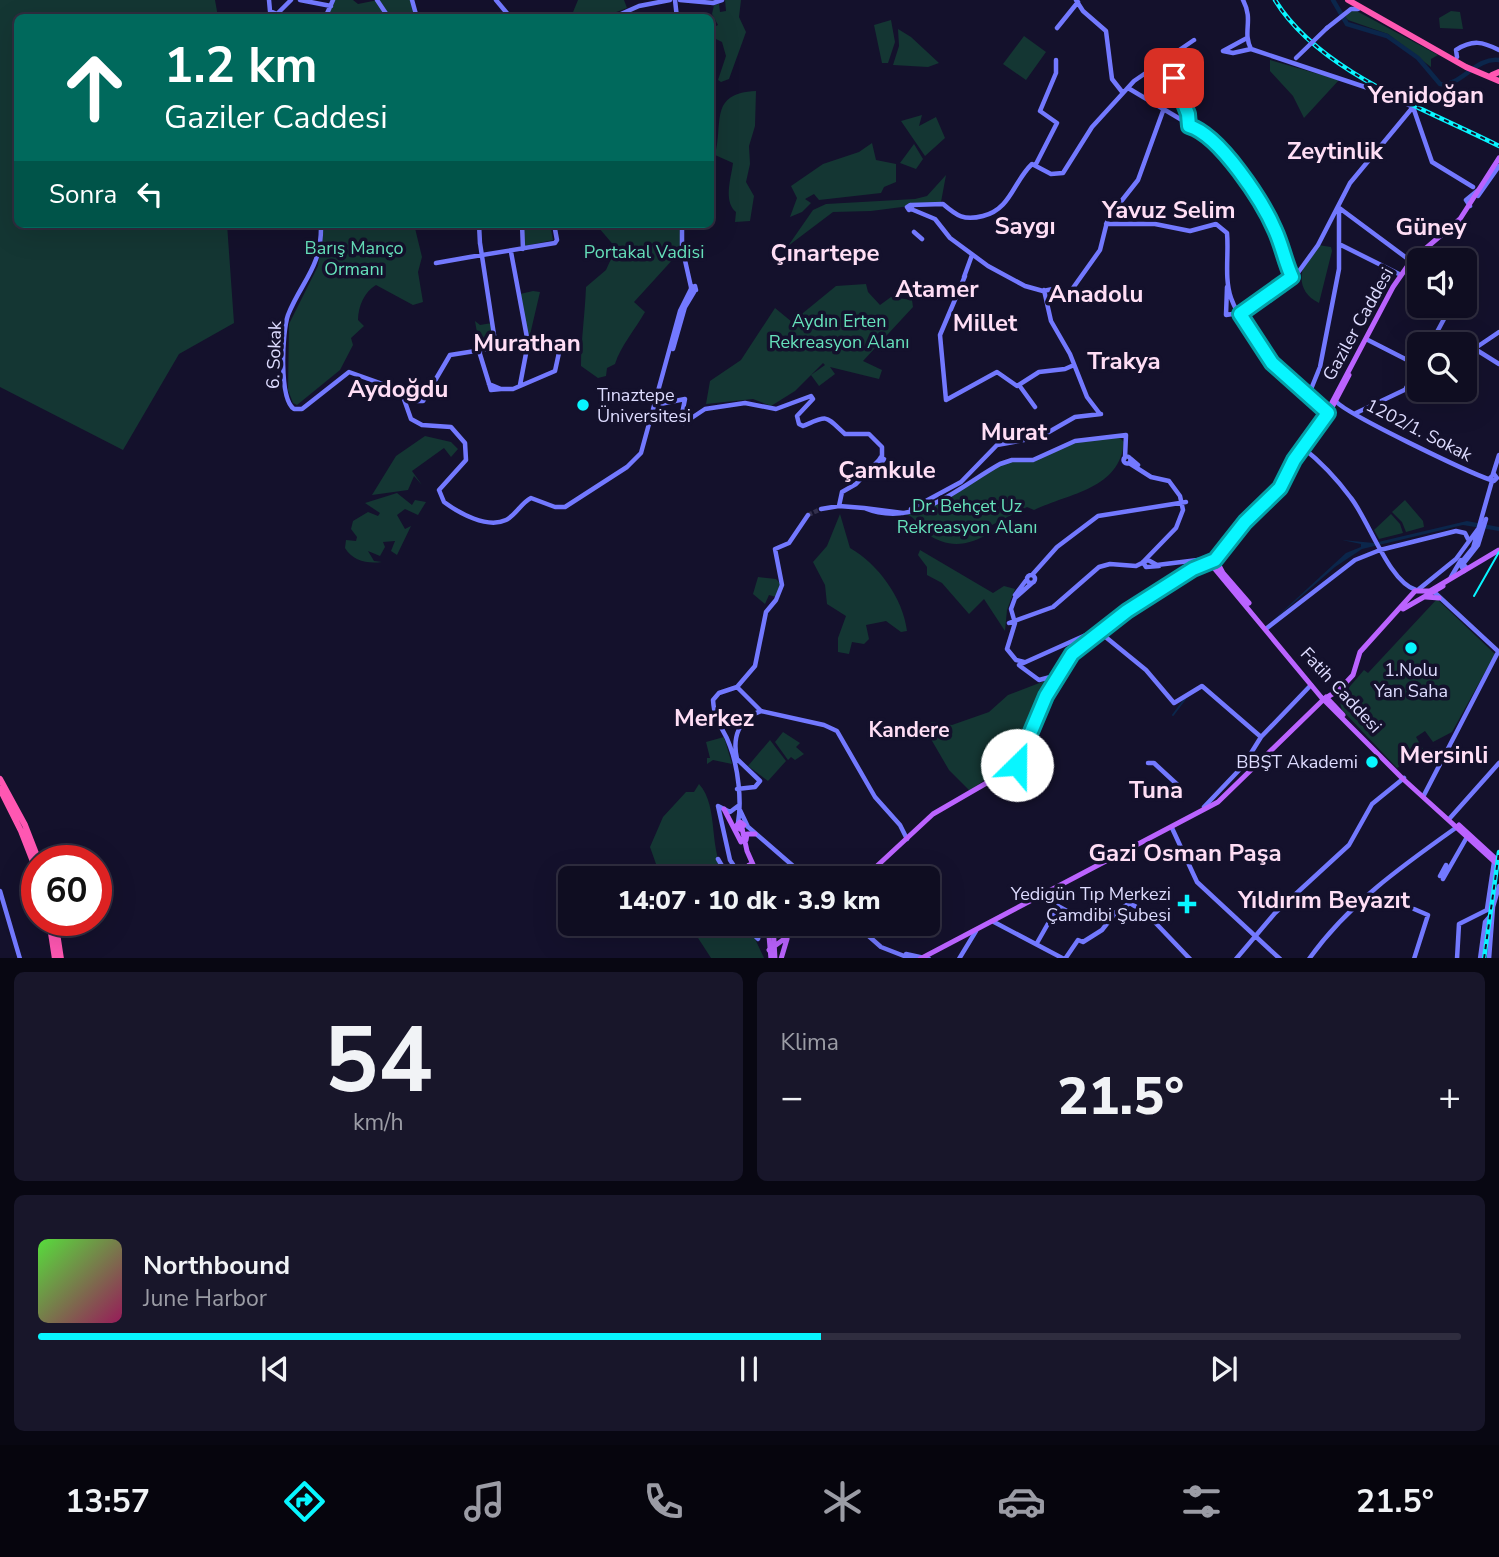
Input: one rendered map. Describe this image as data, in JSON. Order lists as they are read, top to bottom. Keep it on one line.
{"streets":{"main road":["Gaziler Caddesi","Fatih Caddesi"],"street":["6. Sokak","1202/1. Sokak"]},"crossings":[["Gaziler Caddesi","1202/1. Sokak"]],"districts":["Yenidoğan","Zeytinlik","Yavuz Selim","Saygı","Güney","Çınartepe","Atamer","Anadolu","Millet","Murathan","Trakya","Aydoğdu","Murat","Çamkule","Merkez","Kandere","Mersinli","Tuna","Gazi Osman Paşa","Yıldırım Beyazıt"],"parks":["Barış Manço Ormanı","Portakal Vadisi","Aydın Erten Rekreasyon Alanı","Dr. Behçet Uz Rekreasyon Alanı"],"places":{"other":["Tınaztepe Üniversitesi","1.Nolu Yan Saha","BBŞT Akademi"],"health":["Yedigün Tıp Merkezi Çamdibi Şubesi"]},"page":{"turn":["1.2 km","Gaziler Caddesi"],"then":"Sonra","limit":"60","trip":"14:07 · 10 dk · 3.9 km","tile":[["54","km/h"],"Klima"],"heat":["−","21.5°","+"],"song":["Northbound","June Harbor"],"tabs":["13:57","21.5°"]}}
